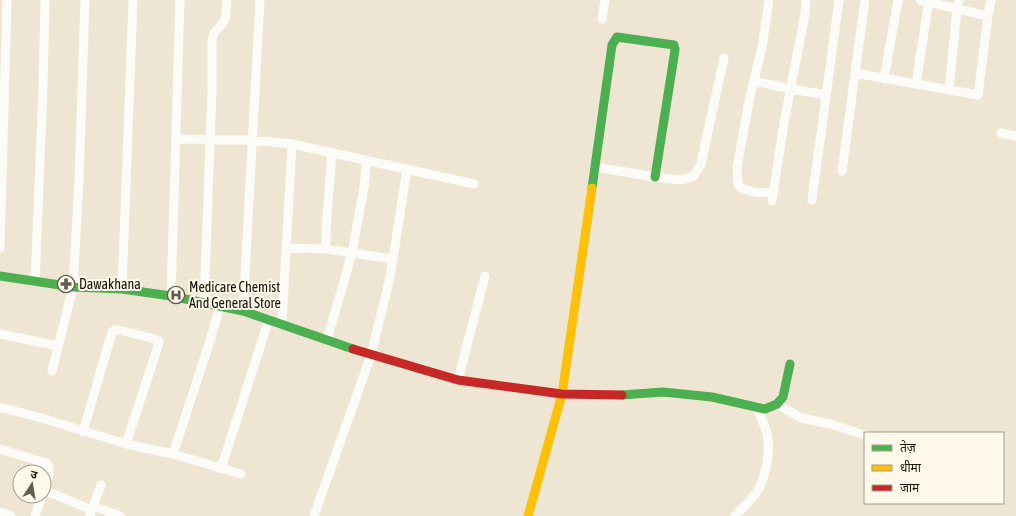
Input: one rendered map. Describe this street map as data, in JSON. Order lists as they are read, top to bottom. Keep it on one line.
{"places":{"pharmacy":["Dawakhana"],"hospital":["Medicare Chemist And General Store"]},"legend":["तेज़","धीमा","जाम"],"north":"top"}
